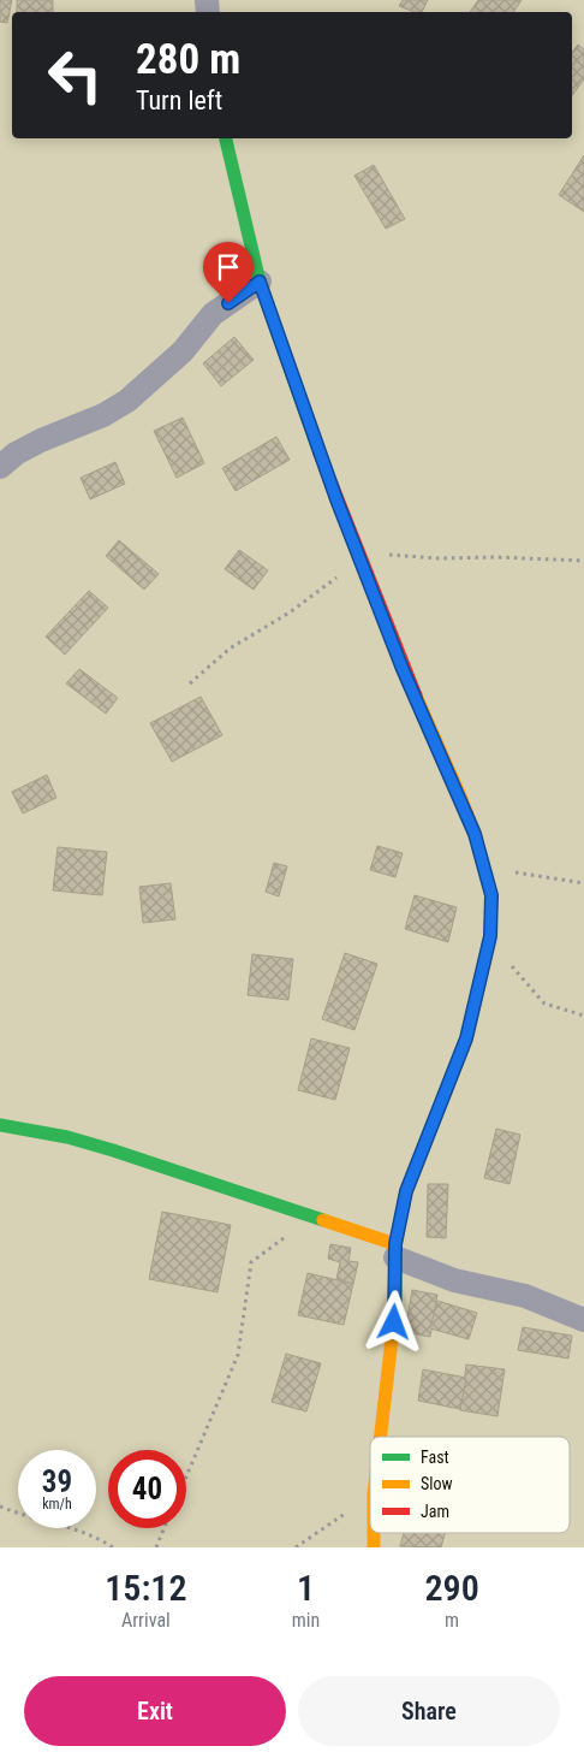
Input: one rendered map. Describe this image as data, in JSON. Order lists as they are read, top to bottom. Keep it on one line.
{"legend":["Fast","Slow","Jam"],"page":{"turn":["280 m","Turn left"],"speed":"39 km/h","limit":"40","eta":["15:12","Arrival","1","min","290","m"],"buttons":["Exit","Share"]}}
